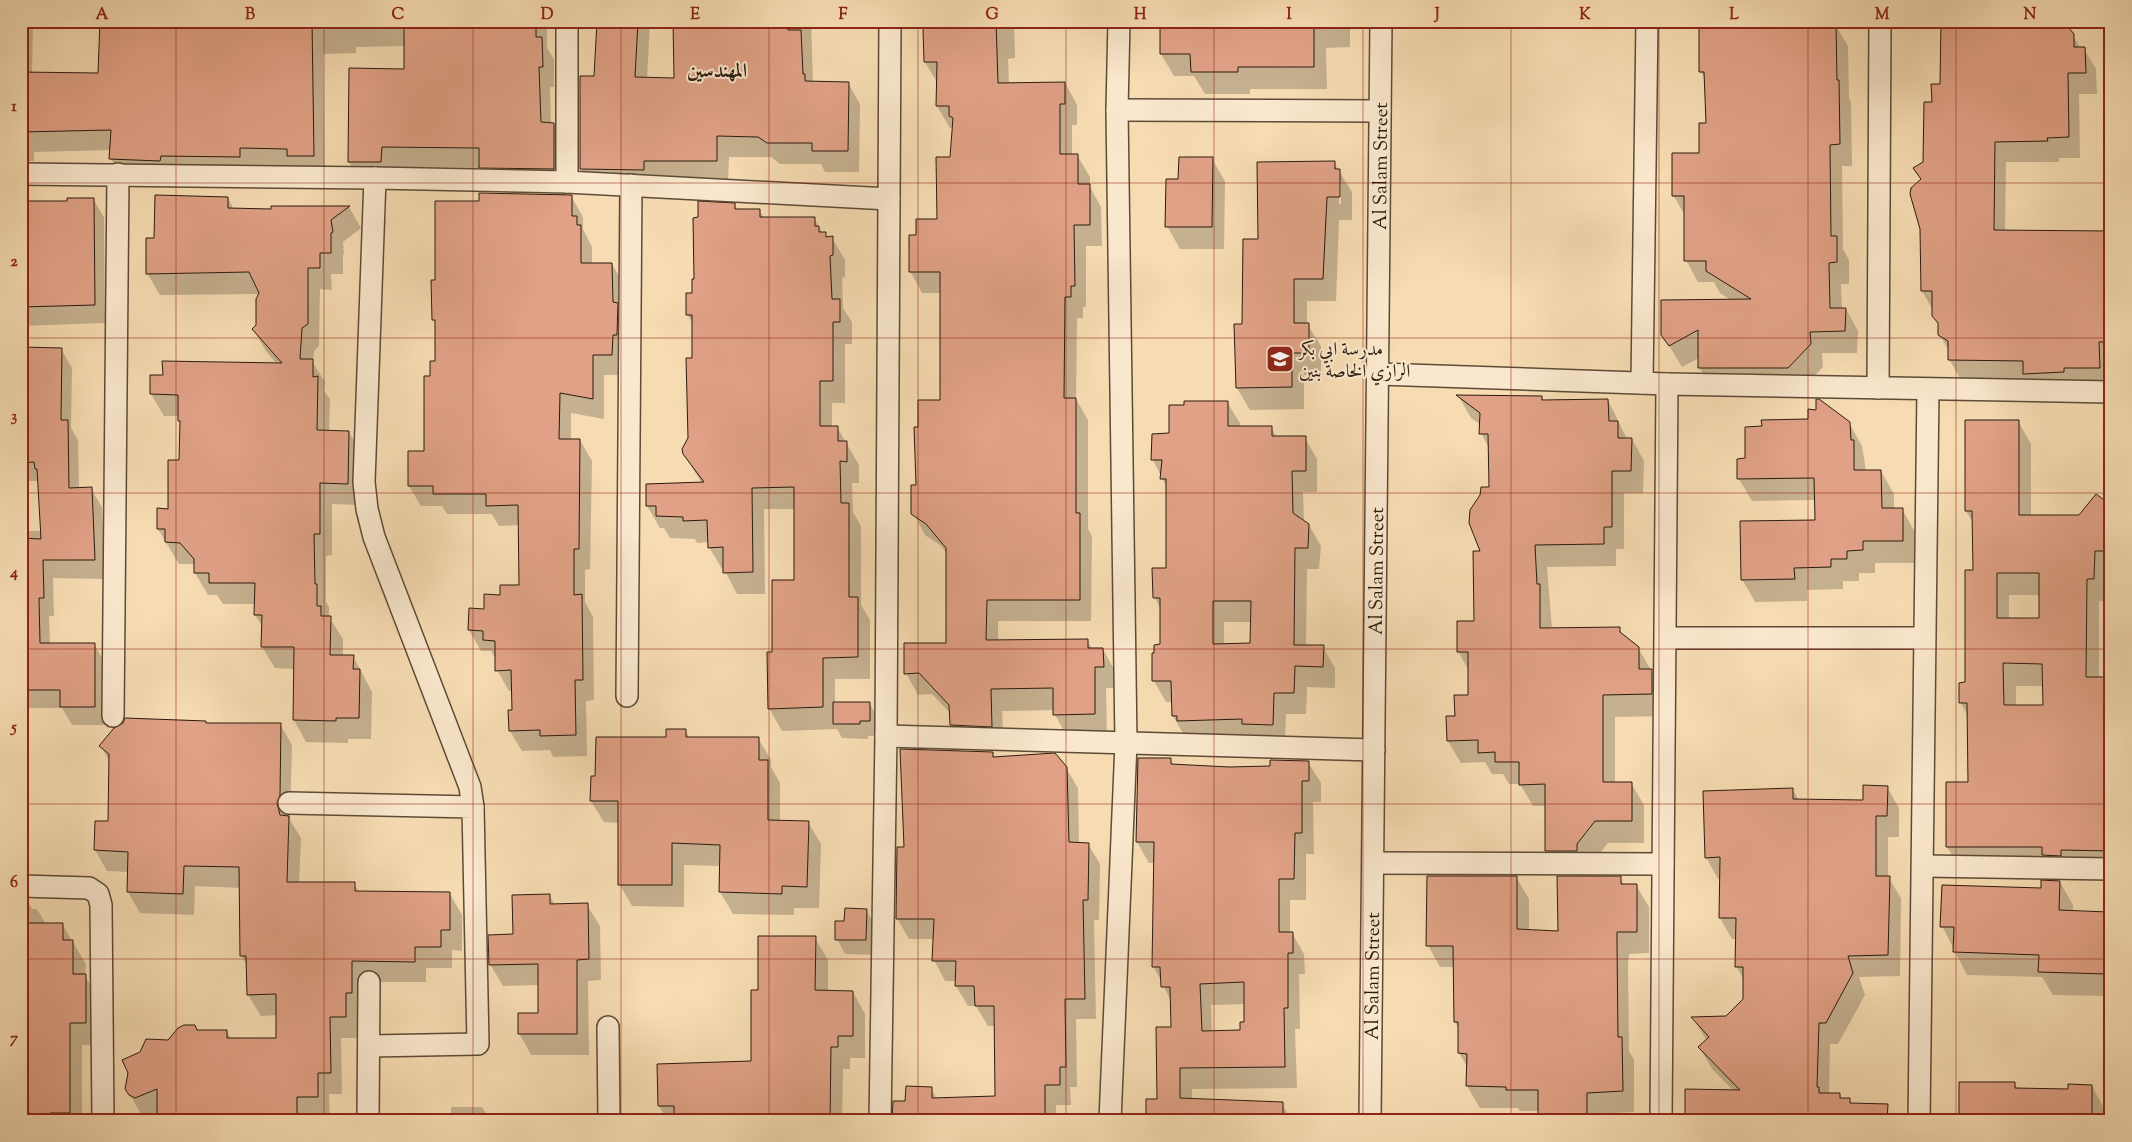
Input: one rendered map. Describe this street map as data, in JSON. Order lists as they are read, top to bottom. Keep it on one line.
{"streets":{"street":["Al Salam Street"]},"districts":["المهندسين"],"places":{"school or university":["مدرسة ابي بكر الرازي الخاصة بنين"]},"grid":{"columns":["A","B","C","D","E","F","G","H","I","J","K","L","M","N"],"rows":["1","2","3","4","5","6","7"]}}
